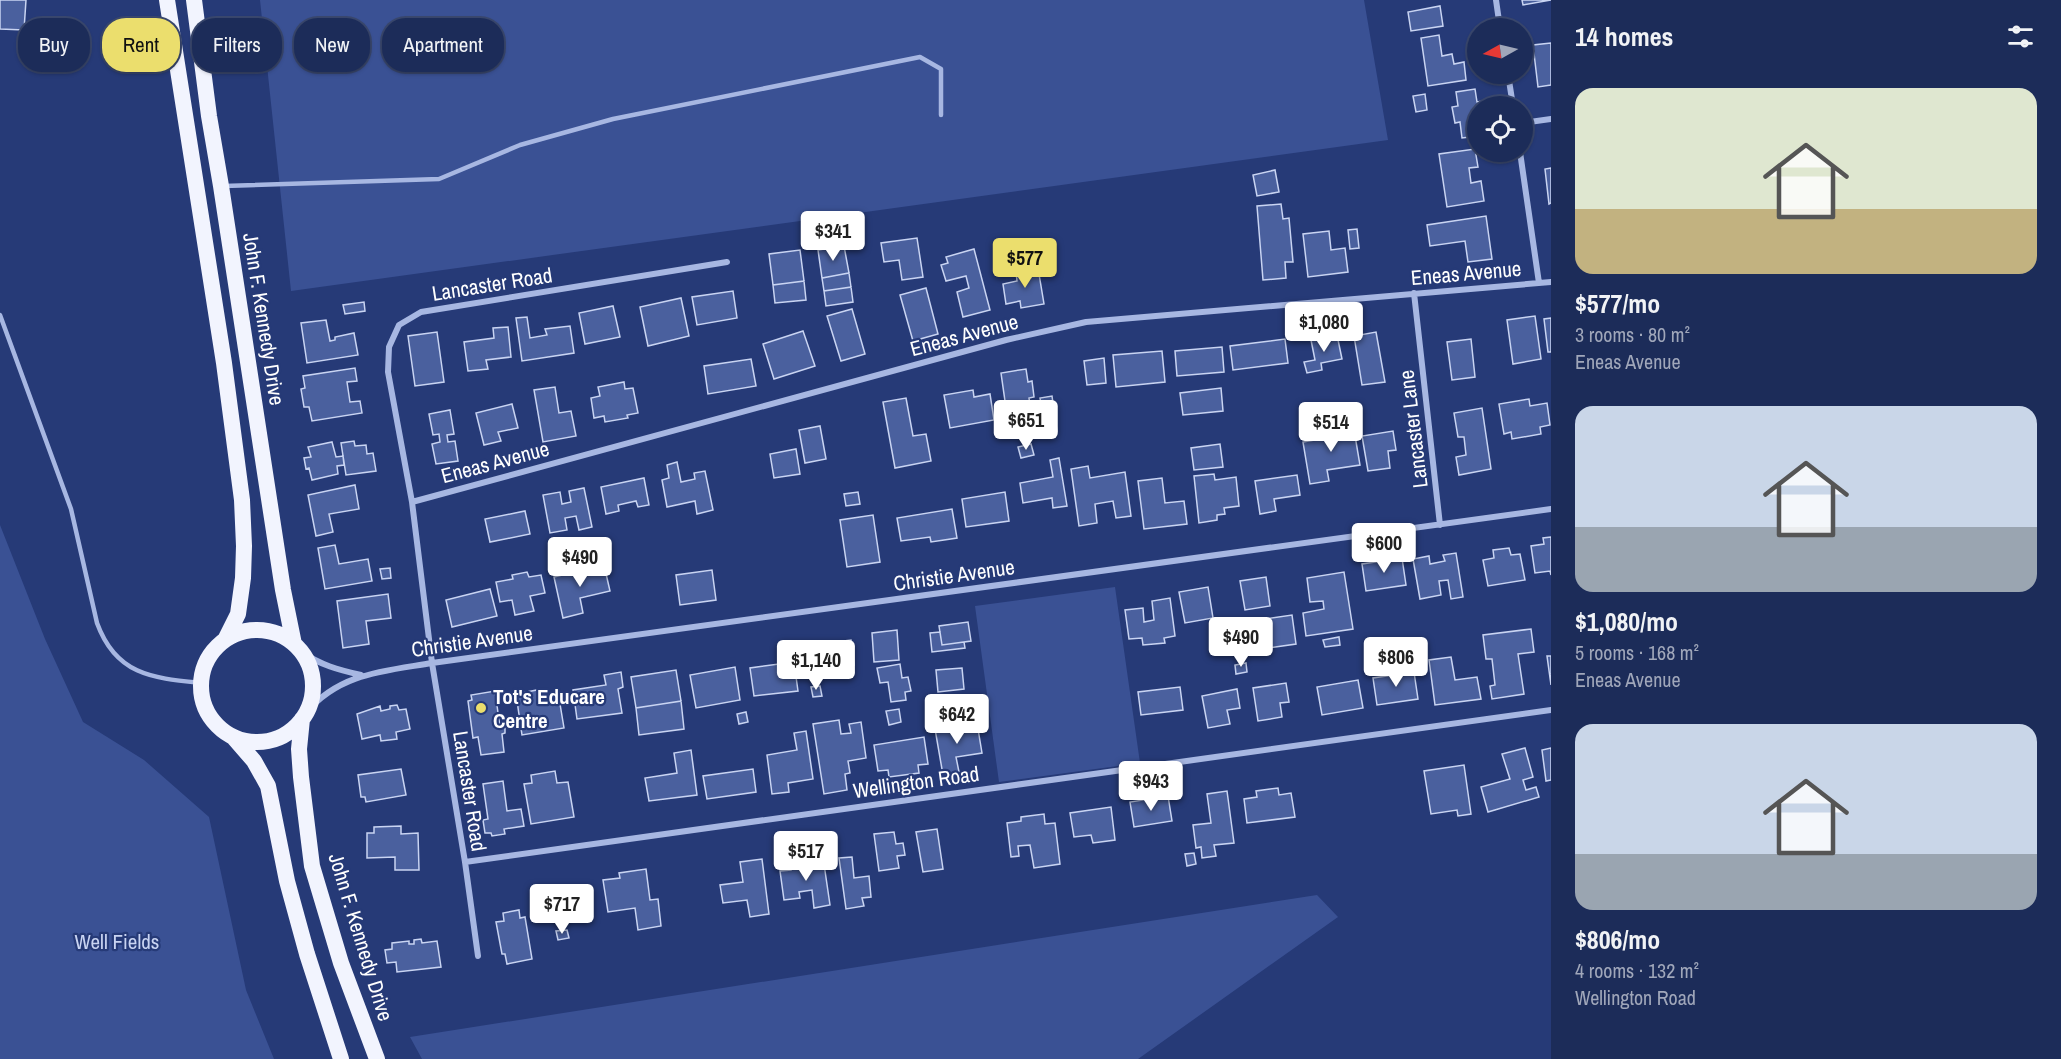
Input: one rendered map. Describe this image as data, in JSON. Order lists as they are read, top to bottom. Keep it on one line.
{"streets":{"highway":["John F. Kennedy Drive"],"street":["Eneas Avenue","Lancaster Road","Lancaster Lane","Christie Avenue","Wellington Road"]},"crossings":[["Eneas Avenue","Lancaster Road"],["Eneas Avenue","Lancaster Lane"],["Lancaster Road","Christie Avenue"],["Lancaster Road","Wellington Road"],["John F. Kennedy Drive","Christie Avenue"],["Lancaster Lane","Christie Avenue"]],"parks":["Well Fields"],"places":["Tot's Educare Centre"],"north":"left","page":{"heading":"14 homes","chip":["Buy","Rent","Filters","New","Apartment"],"list":[{"name":"$577/mo","note":"3 rooms · 80 m² · Eneas Avenue"},{"name":"$1,080/mo","note":"5 rooms · 168 m² · Eneas Avenue"},{"name":"$806/mo","note":"4 rooms · 132 m² · Wellington Road"}],"price":["$341","$577","$1,080","$651","$514","$600","$490","$490","$806","$1,140","$642","$943","$517","$717"]}}
